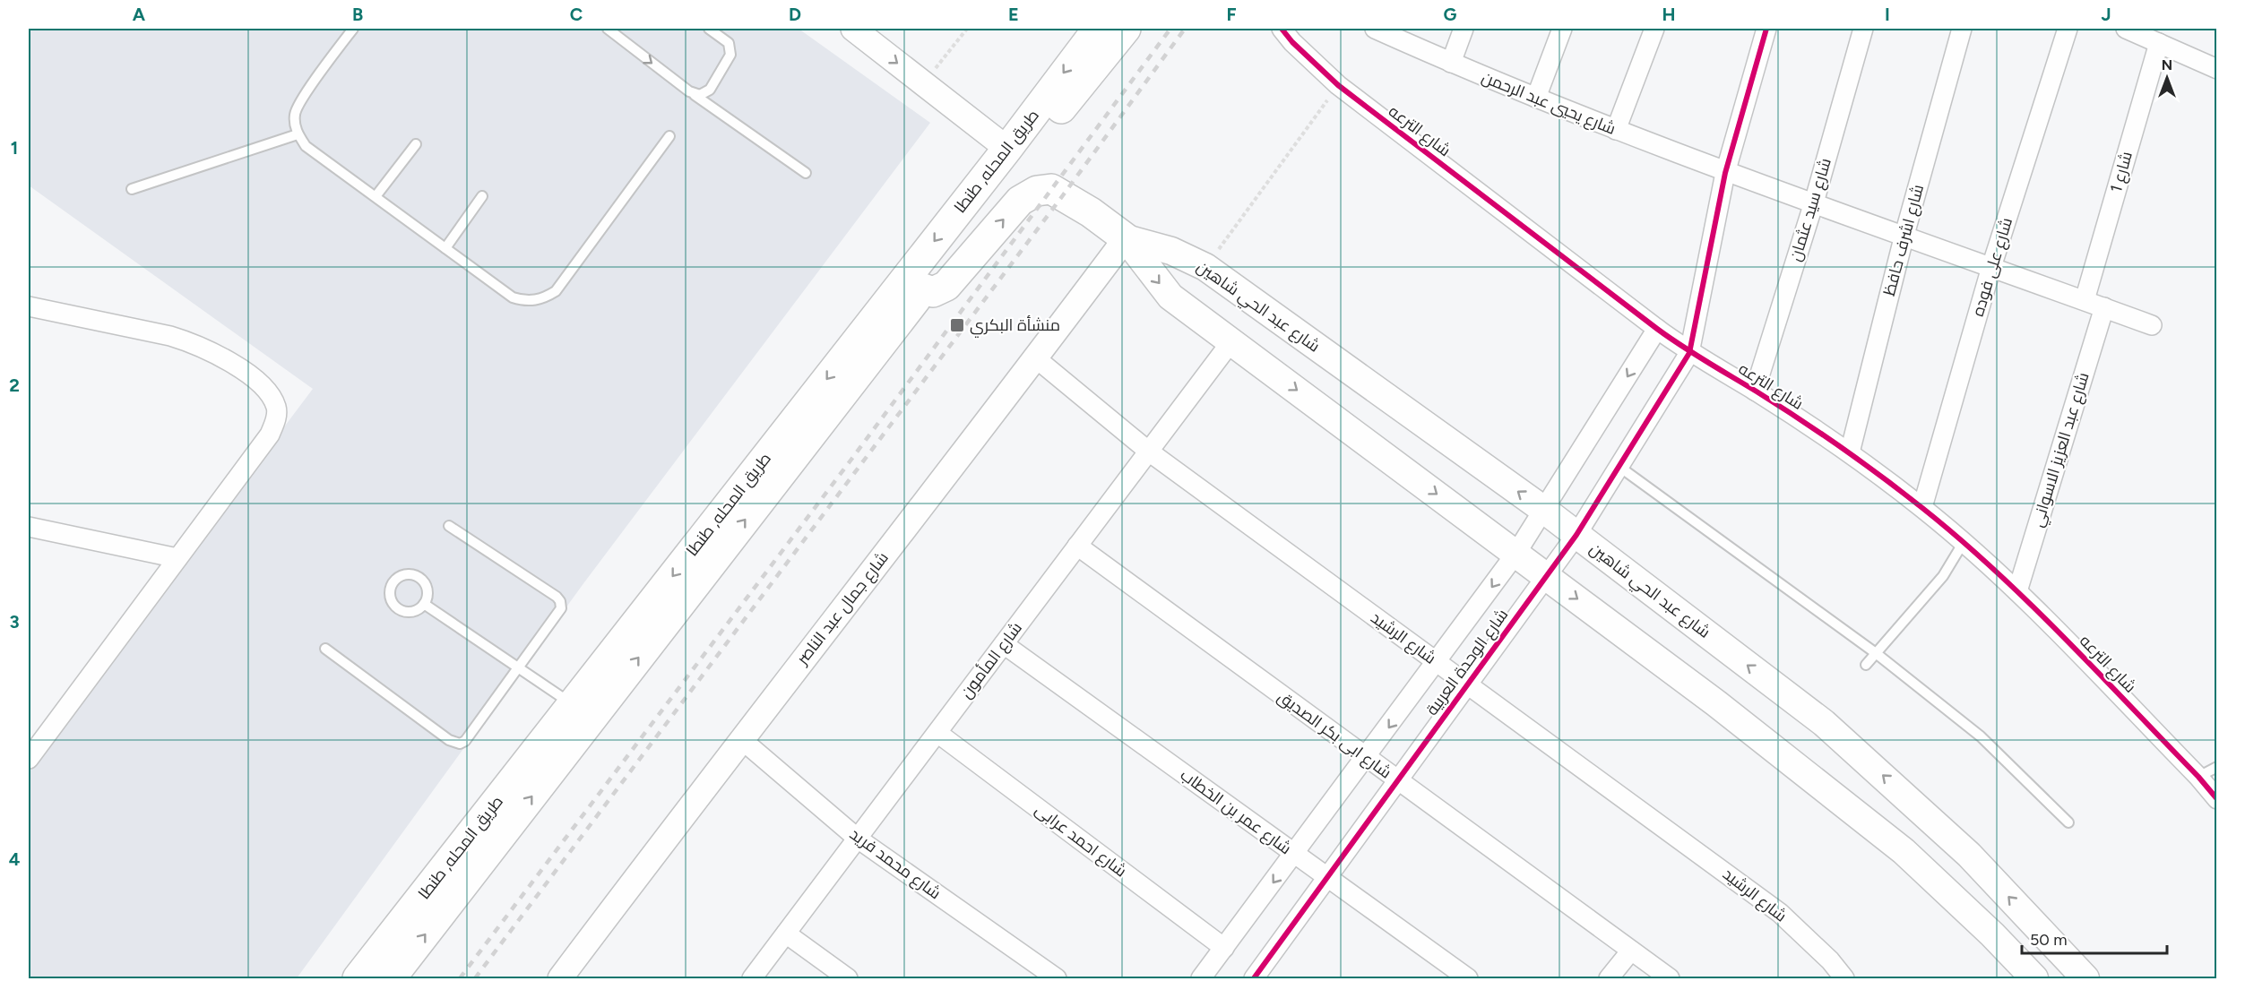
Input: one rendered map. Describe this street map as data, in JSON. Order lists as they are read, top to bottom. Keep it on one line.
{"streets":{"main road":["طريق المحله, طنطا","شارع عبد الحي شاهين"],"street":["شارع يحيي عبد الرحمن","شارع الترعه","شارع 1","شارع سيد عثمان","شارع اشرف حافظ","شارع على فوده","شارع عبد العزيز الاسواني","شارع جمال عبد الناصر","شارع الرشيد","شارع المأمون","شارع الوحدة العربية","شارع ابى بكر الصديق","شارع عمر بن الخطاب","شارع احمد عرابى","شارع محمد فريد"]},"crossings":[["شارع يحيي عبد الرحمن","شارع 1"],["شارع يحيي عبد الرحمن","شارع سيد عثمان"],["شارع يحيي عبد الرحمن","شارع اشرف حافظ"],["شارع يحيي عبد الرحمن","شارع على فوده"],["شارع يحيي عبد الرحمن","شارع عبد العزيز الاسواني"],["شارع الترعه","شارع سيد عثمان"],["شارع الترعه","شارع اشرف حافظ"],["شارع الترعه","شارع على فوده"],["شارع الترعه","شارع عبد العزيز الاسواني"],["شارع الترعه","شارع الوحدة العربية"],["شارع عبد الحي شاهين","شارع جمال عبد الناصر"],["شارع عبد الحي شاهين","شارع الوحدة العربية"],["شارع جمال عبد الناصر","شارع الرشيد"],["شارع جمال عبد الناصر","شارع محمد فريد"],["شارع الرشيد","شارع المأمون"],["شارع الرشيد","شارع الوحدة العربية"],["شارع المأمون","شارع ابى بكر الصديق"],["شارع المأمون","شارع عمر بن الخطاب"],["شارع المأمون","شارع احمد عرابى"],["شارع المأمون","شارع محمد فريد"],["شارع الوحدة العربية","شارع ابى بكر الصديق"],["شارع الوحدة العربية","شارع عمر بن الخطاب"],["شارع الوحدة العربية","شارع احمد عرابى"]],"places":{"transit":["منشأة البكري"]},"scale_bar":"50 m","north":"top","grid":{"columns":["A","B","C","D","E","F","G","H","I","J"],"rows":["1","2","3","4"]}}
